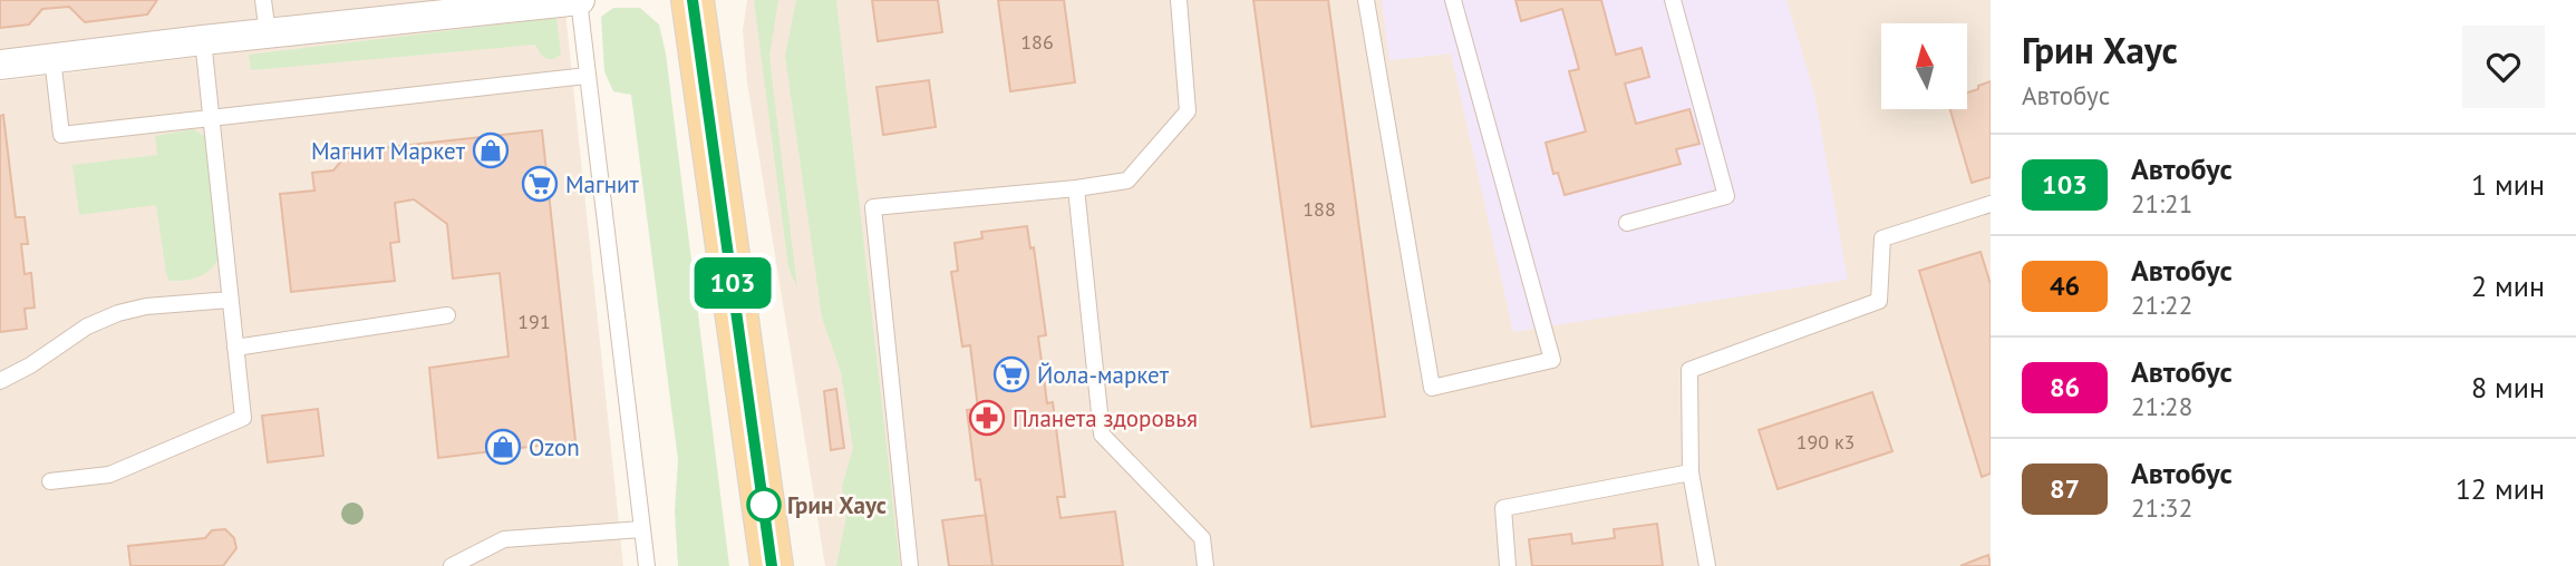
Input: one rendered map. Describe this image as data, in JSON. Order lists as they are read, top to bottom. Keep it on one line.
{"places":{"shop":["Магнит Маркет","Ozon"],"supermarket":["Магнит","Йола-маркет"],"pharmacy":["Планета здоровья"],"other":["Грин Хаус"]},"lines":["bus line 103"],"house_numbers":["186","188","191","190 к3"],"north":"top","page":{"on_map":"103","heading":["Грин Хаус","Автобус"],"list":[{"mark":"103","name":"Автобус","note":"21:21","value":"1 мин"},{"mark":"46","name":"Автобус","note":"21:22","value":"2 мин"},{"mark":"86","name":"Автобус","note":"21:28","value":"8 мин"},{"mark":"87","name":"Автобус","note":"21:32","value":"12 мин"}]}}
